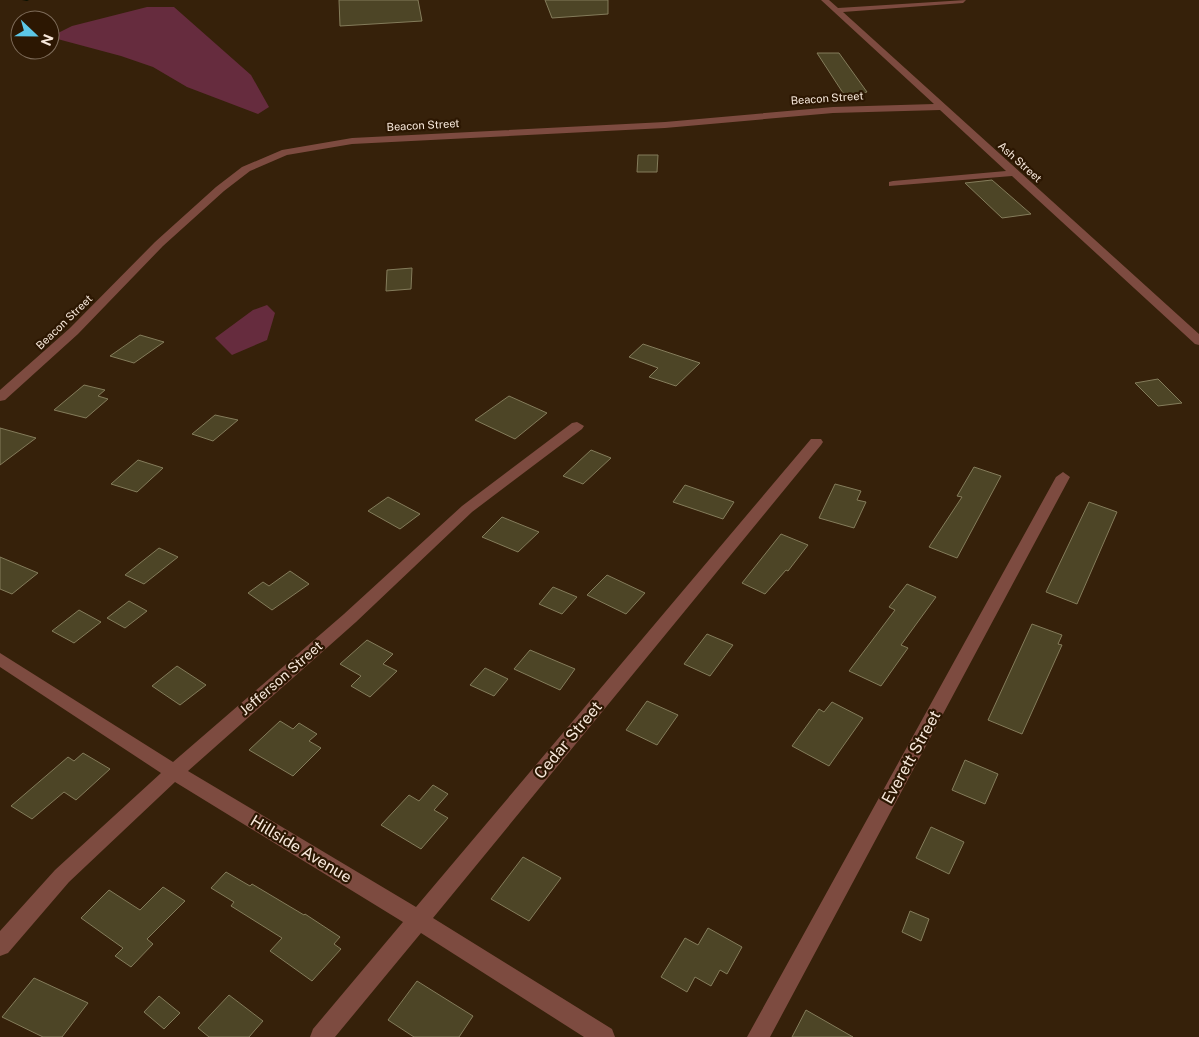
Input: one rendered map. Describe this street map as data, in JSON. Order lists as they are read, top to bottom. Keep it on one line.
{"streets":{"street":["Beacon Street","Ash Street","Jefferson Street","Cedar Street","Everett Street","Hillside Avenue"]},"crossings":[["Beacon Street","Ash Street"],["Jefferson Street","Hillside Avenue"],["Cedar Street","Hillside Avenue"]],"north":"right"}
